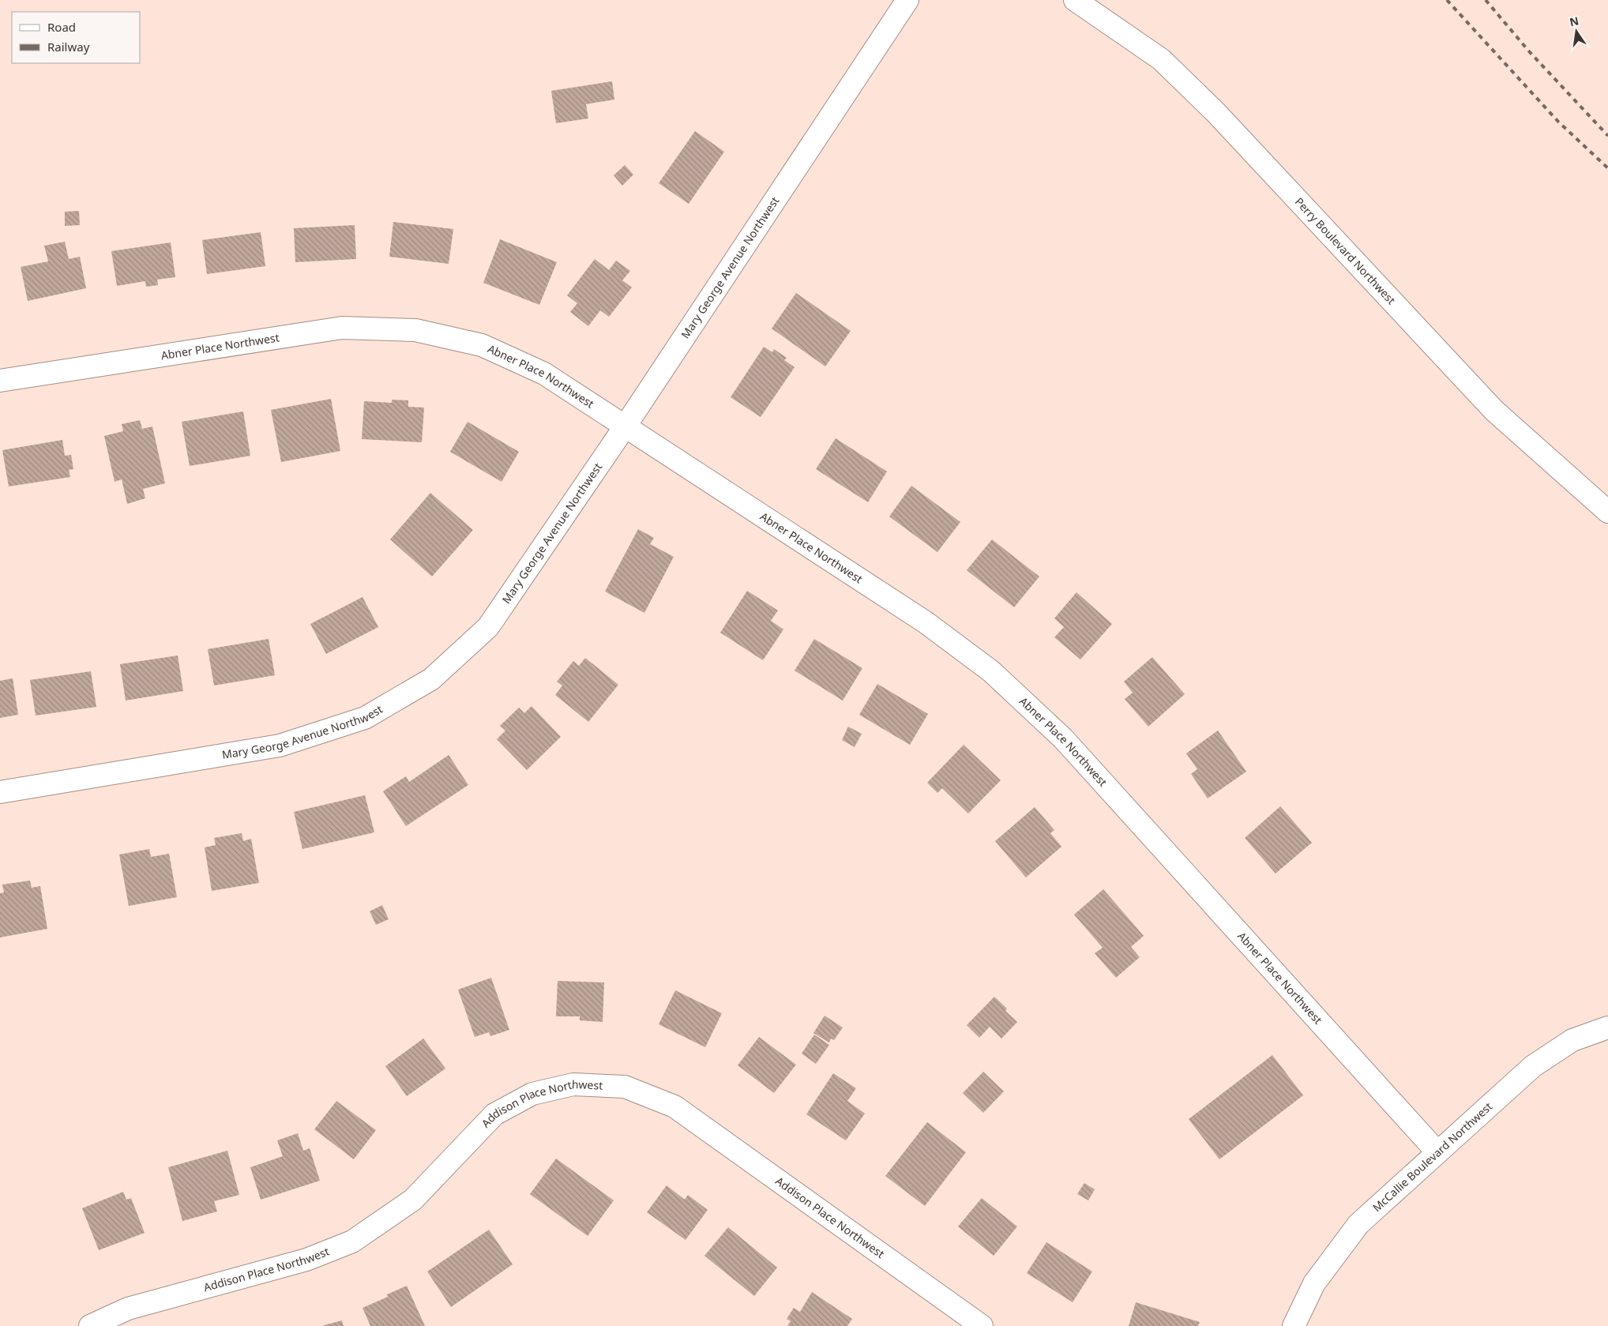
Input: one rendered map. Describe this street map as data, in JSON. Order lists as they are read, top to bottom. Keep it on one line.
{"streets":{"street":["Perry Boulevard Northwest","Mary George Avenue Northwest","Abner Place Northwest","Addison Place Northwest","McCallie Boulevard Northwest"]},"crossings":[["Mary George Avenue Northwest","Abner Place Northwest"],["Abner Place Northwest","McCallie Boulevard Northwest"]],"legend":["Road","Railway"],"north":"top"}
